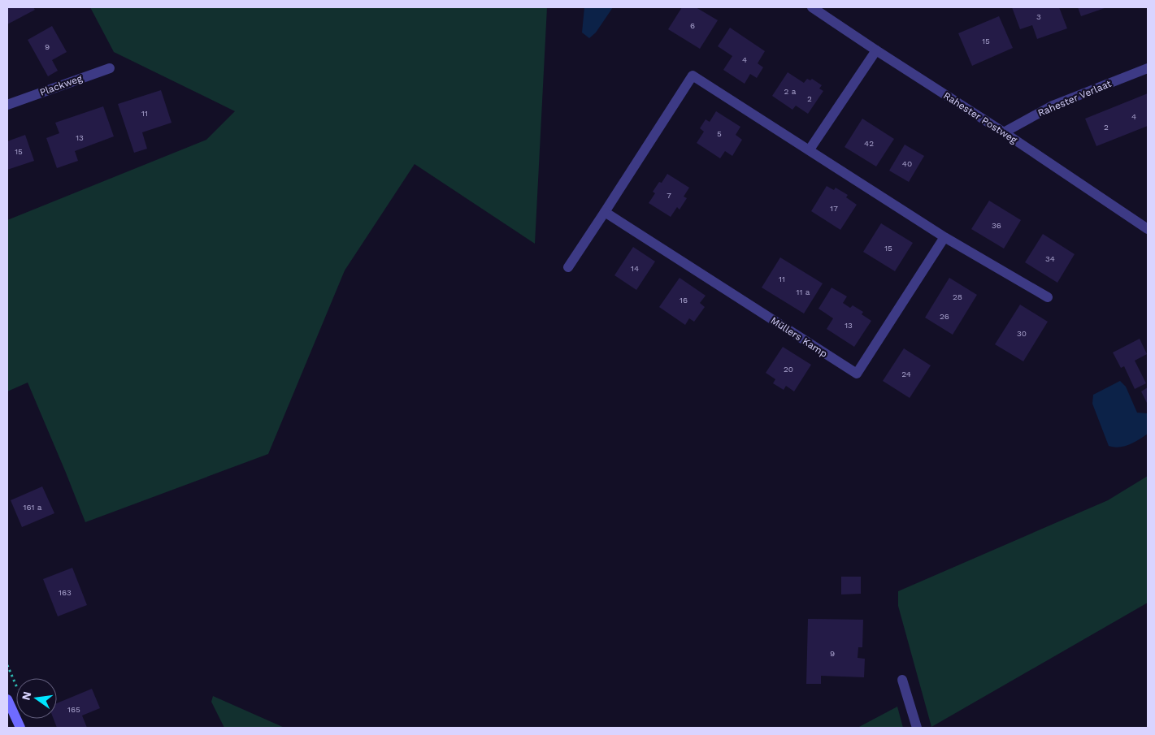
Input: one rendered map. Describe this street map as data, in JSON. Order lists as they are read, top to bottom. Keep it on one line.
{"streets":{"street":["Plackweg","Rahester Verlaat","Rahester Postweg","Müllers Kamp"]},"crossings":[["Rahester Verlaat","Rahester Postweg"]],"house_numbers":["3","6","15","9","4","2 a","2","11","4","2","5","13","42","15","40","7","17","36","15","34","14","11","11 a","28","16","26","13","30","20","24","161 a","163","9","165"],"north":"left"}
